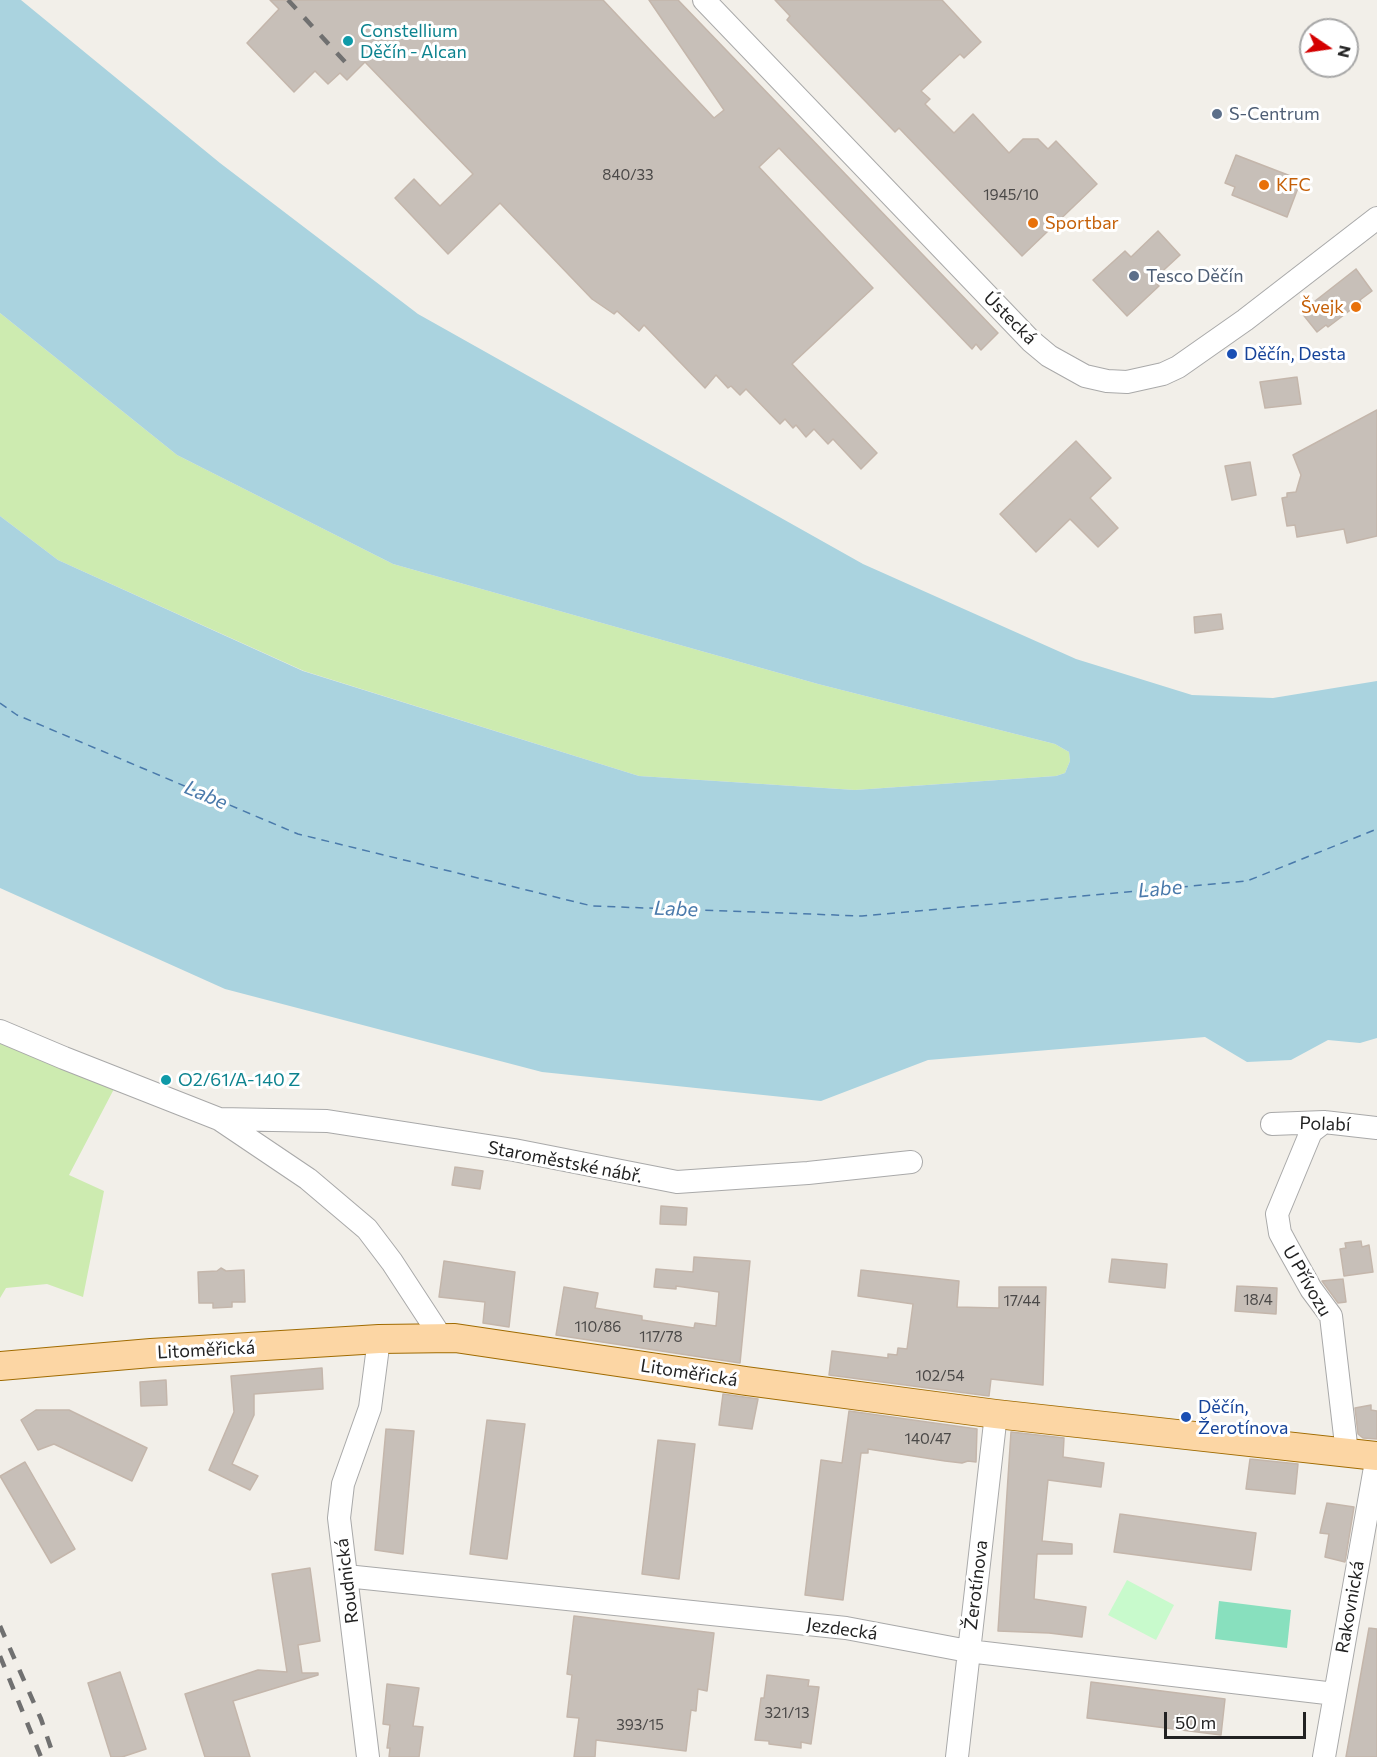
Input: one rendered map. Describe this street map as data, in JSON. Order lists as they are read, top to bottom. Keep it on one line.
{"streets":{"main road":["Litoměřická"],"street":["Ústecká","Polabí","Staroměstské nábř.","U Přívozu","Roudnická","Žerotínova","Rakovnická","Jezdecká"]},"crossings":[["Polabí","U Přívozu"],["Staroměstské nábř.","Litoměřická"],["U Přívozu","Litoměřická"],["Litoměřická","Roudnická"],["Litoměřická","Žerotínova"],["Litoměřická","Rakovnická"],["Roudnická","Jezdecká"],["Žerotínova","Jezdecká"],["Rakovnická","Jezdecká"]],"water":["Labe"],"places":["Constellium Děčín - Alcan","S-Centrum","KFC","Sportbar","Tesco Děčín","Švejk","Děčín, Desta","O2/61/A-140 Z","Děčín, Žerotínova"],"house_numbers":["840/33","1945/10","18/4","17/44","110/86","117/78","102/54","140/47","321/13","393/15"],"scale_bar":"50 m","north":"right"}
